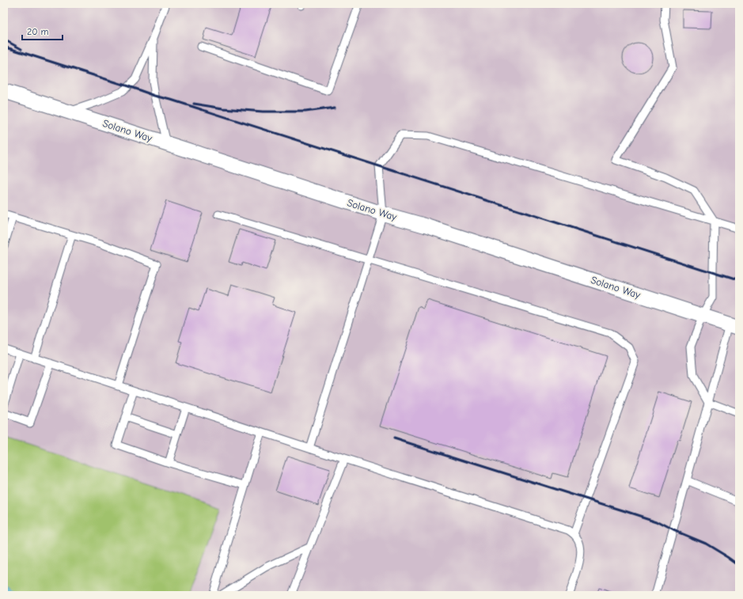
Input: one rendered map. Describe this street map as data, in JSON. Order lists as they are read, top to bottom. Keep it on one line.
{"streets":{"street":["Solano Way"]},"scale_bar":"20 m"}
